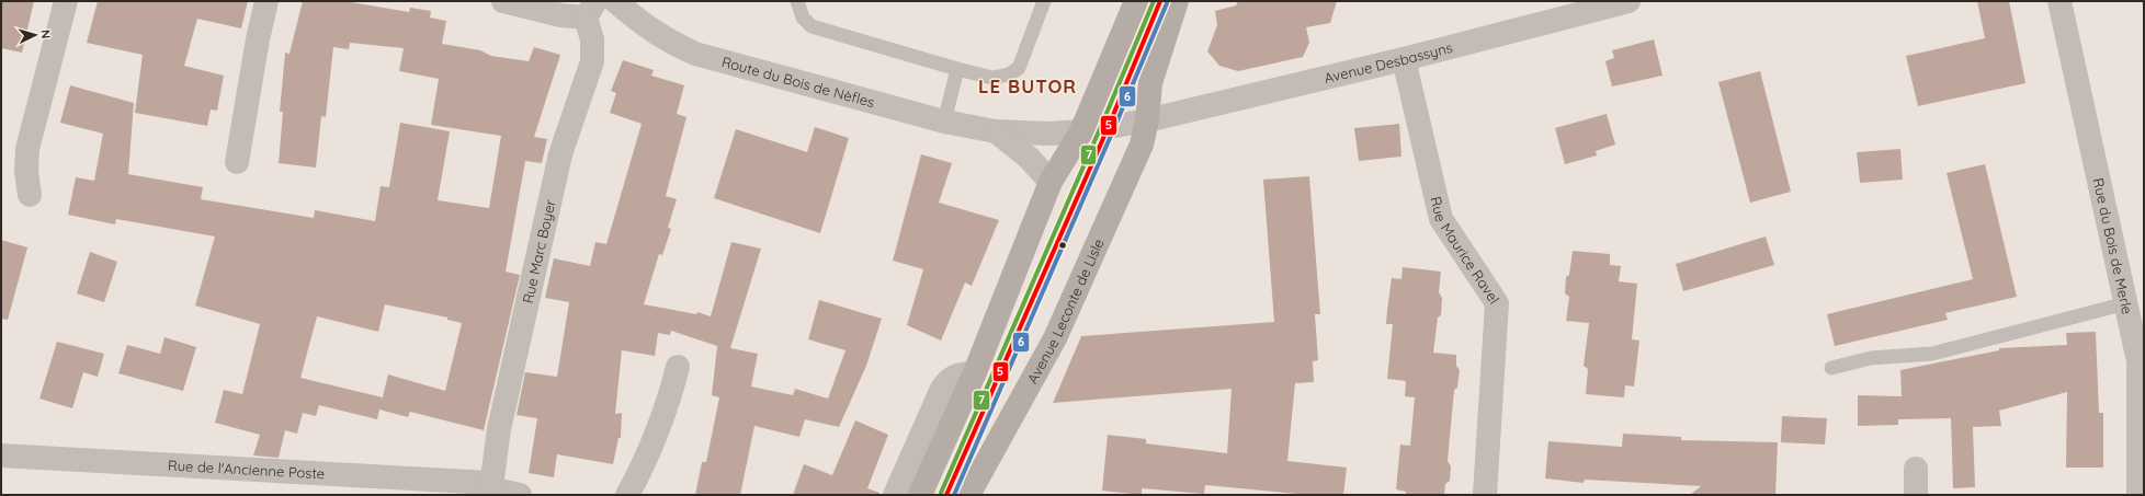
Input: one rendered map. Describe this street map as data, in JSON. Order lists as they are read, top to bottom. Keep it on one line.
{"streets":{"main road":["Avenue Leconte de Lisle"],"street":["Avenue Desbassyns","Route du Bois de Nèfles","Rue du Bois de Merle","Rue Maurice Ravel","Rue Marc Boyer","Rue de l'Ancienne Poste"]},"crossings":[["Avenue Desbassyns","Route du Bois de Nèfles"],["Avenue Desbassyns","Rue Maurice Ravel"],["Avenue Desbassyns","Avenue Leconte de Lisle"],["Route du Bois de Nèfles","Avenue Leconte de Lisle"],["Rue Marc Boyer","Rue de l'Ancienne Poste"]],"districts":["LE BUTOR"],"lines":["transit line 5","transit line 7","transit line 6"],"north":"right"}
